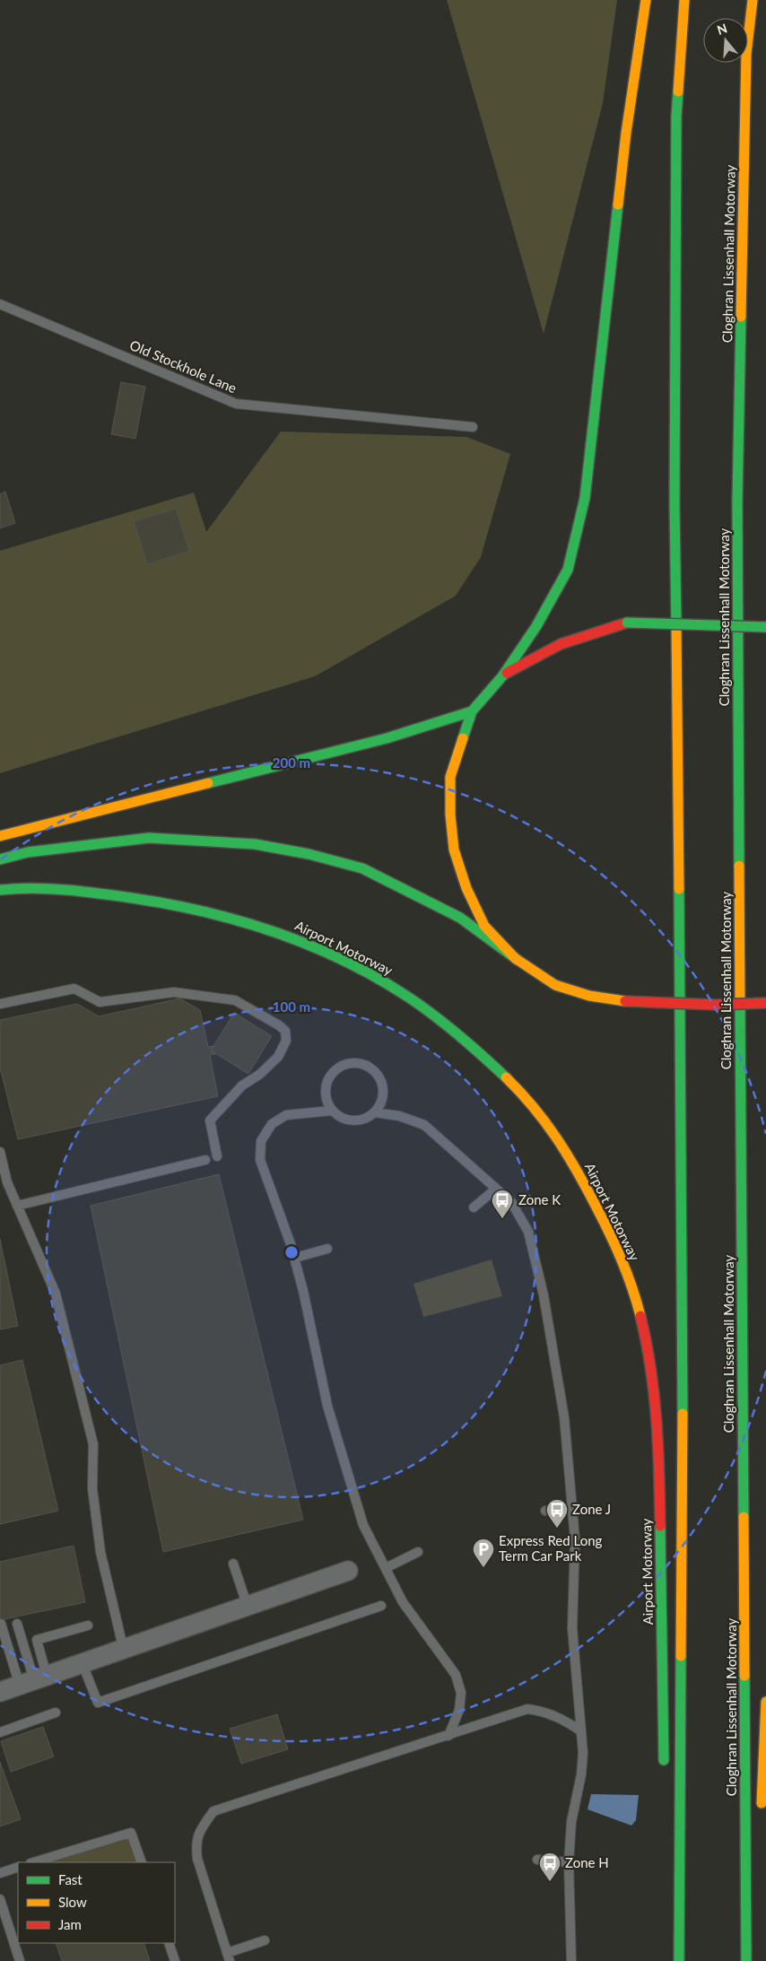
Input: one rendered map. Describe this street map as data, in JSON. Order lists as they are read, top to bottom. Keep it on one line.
{"streets":{"highway":["Cloghran Lissenhall Motorway","Airport Motorway"],"lane":["Old Stockhole Lane"]},"places":{"bus stop":["Zone K","Zone J","Zone H"],"parking":["Express Red Long Term Car Park"]},"legend":["Fast","Slow","Jam"],"north":"top","rings":["200 m","100 m"]}
